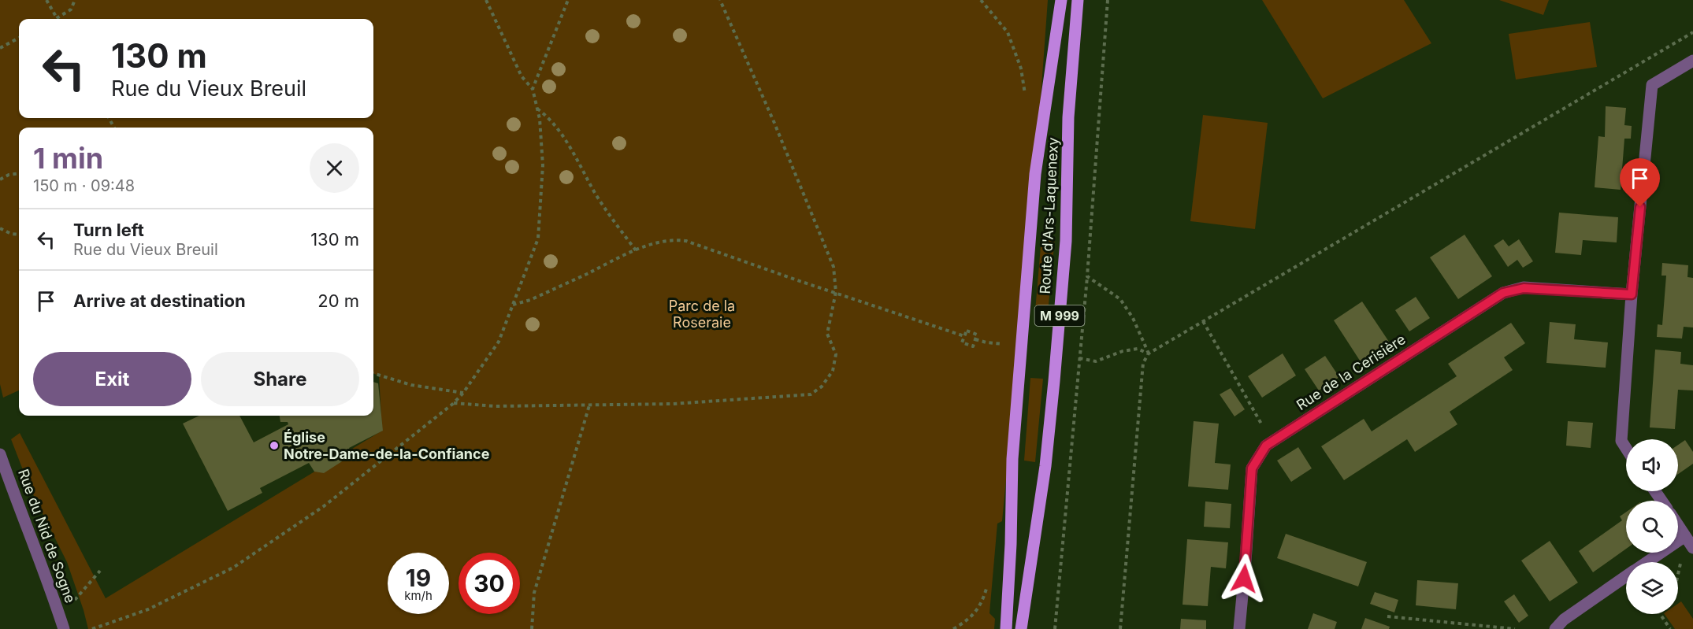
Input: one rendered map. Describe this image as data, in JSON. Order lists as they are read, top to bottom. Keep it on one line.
{"streets":{"main road":["Route d'Ars-Laquenexy","M 999"],"street":["Rue de la Cerisière","Rue du Nid de Sogne"]},"parks":["Parc de la Roseraie"],"places":["Église Notre-Dame-de-la-Confiance"],"page":{"turn":["130 m","Rue du Vieux Breuil"],"heading":["1 min","150 m · 09:48"],"list":[{"name":"Turn left","note":"Rue du Vieux Breuil","value":"130 m"},{"name":"Arrive at destination","value":"20 m"}],"buttons":["Exit","Share"],"speed":"19 km/h","limit":"30"}}
